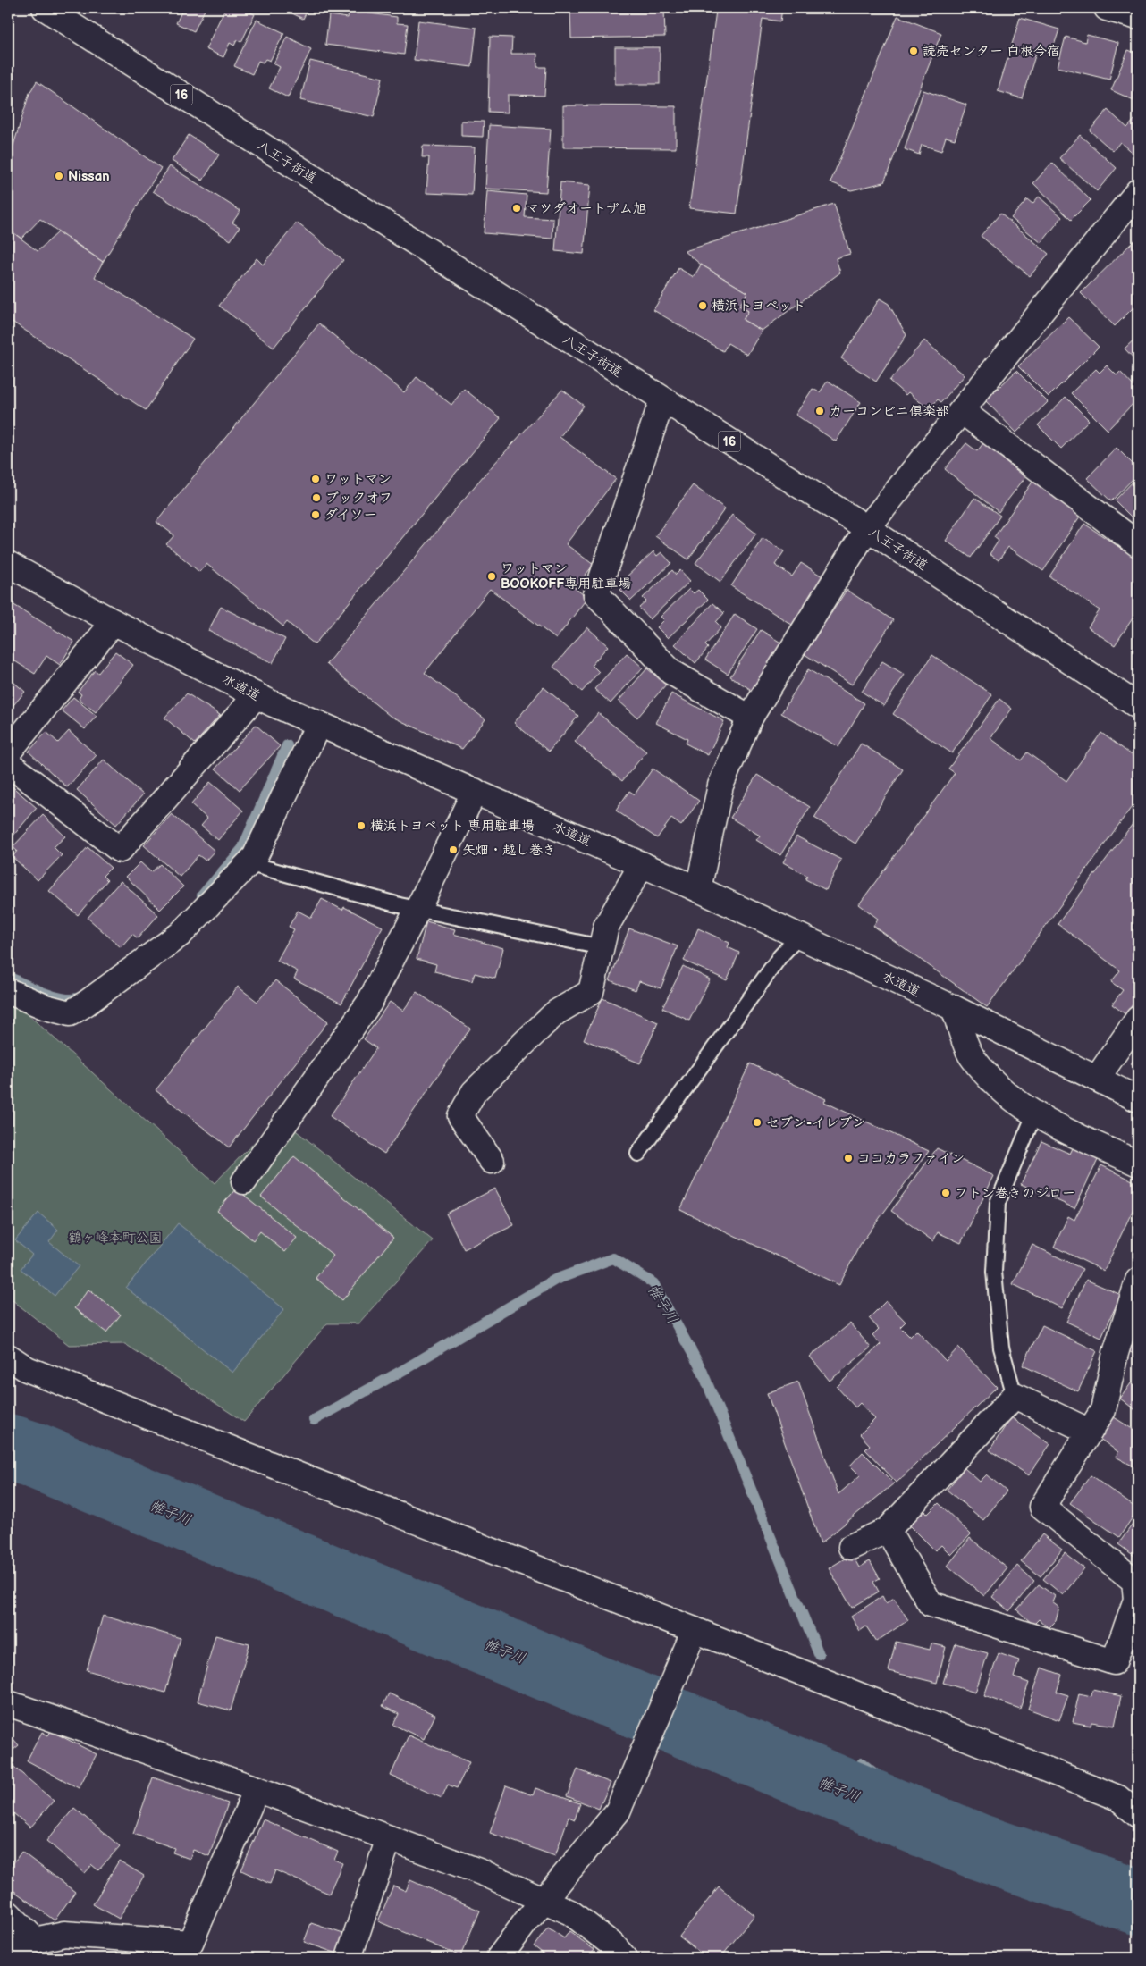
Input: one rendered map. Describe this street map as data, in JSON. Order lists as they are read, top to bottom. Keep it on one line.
{"streets":{"main road":["16","八王子街道","水道道"]},"water":["帷子川"],"parks":["鶴ヶ峰本町公園"],"places":["読売センター 白根今宿","Nissan","マツダオートザム旭","横浜トヨペット","カーコンビニ倶楽部","ワットマン","ブックオフ","ダイソー","ワットマン BOOKOFF専用駐車場","横浜トヨペット 専用駐車場","矢畑・越し巻き","セブン-イレブン","ココカラファイン","フトン巻きのジロー"]}
